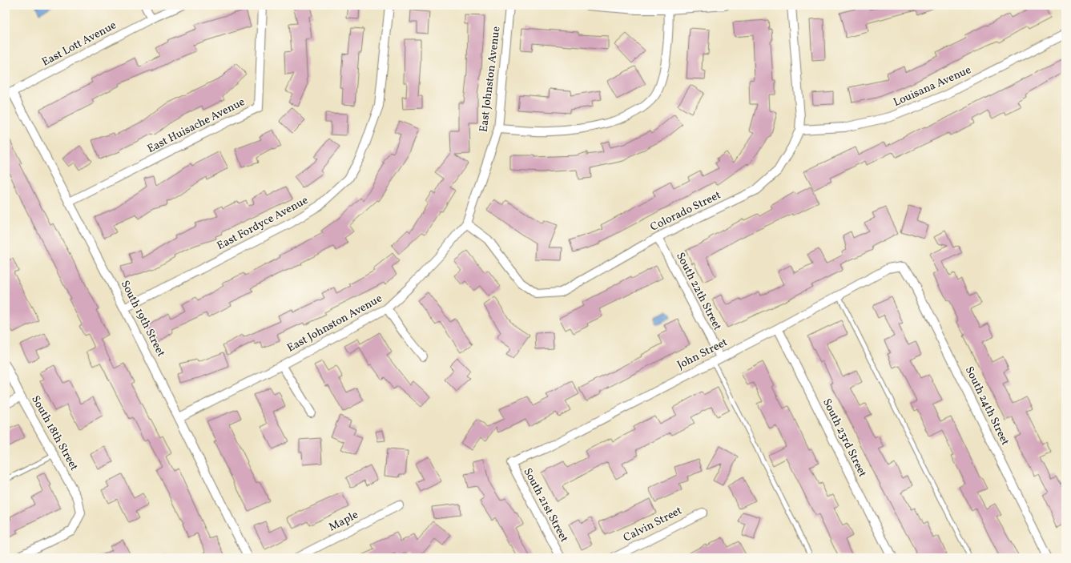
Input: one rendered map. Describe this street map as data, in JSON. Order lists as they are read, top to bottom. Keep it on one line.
{"streets":{"street":["East Lott Avenue","East Johnston Avenue","Louisana Avenue","East Huisache Avenue","Colorado Street","East Fordyce Avenue","South 22th Street","South 19th Street","John Street","South 24th Street","South 18th Street","South 23rd Street","South 21st Street","Maple","Calvin Street"]},"crossings":[["East Lott Avenue","South 19th Street"],["East Johnston Avenue","Colorado Street"],["East Johnston Avenue","South 19th Street"],["Louisana Avenue","Colorado Street"],["East Huisache Avenue","South 19th Street"],["Colorado Street","South 22th Street"],["East Fordyce Avenue","South 19th Street"],["South 22th Street","John Street"],["John Street","South 24th Street"],["John Street","South 23rd Street"],["John Street","South 21st Street"]]}
